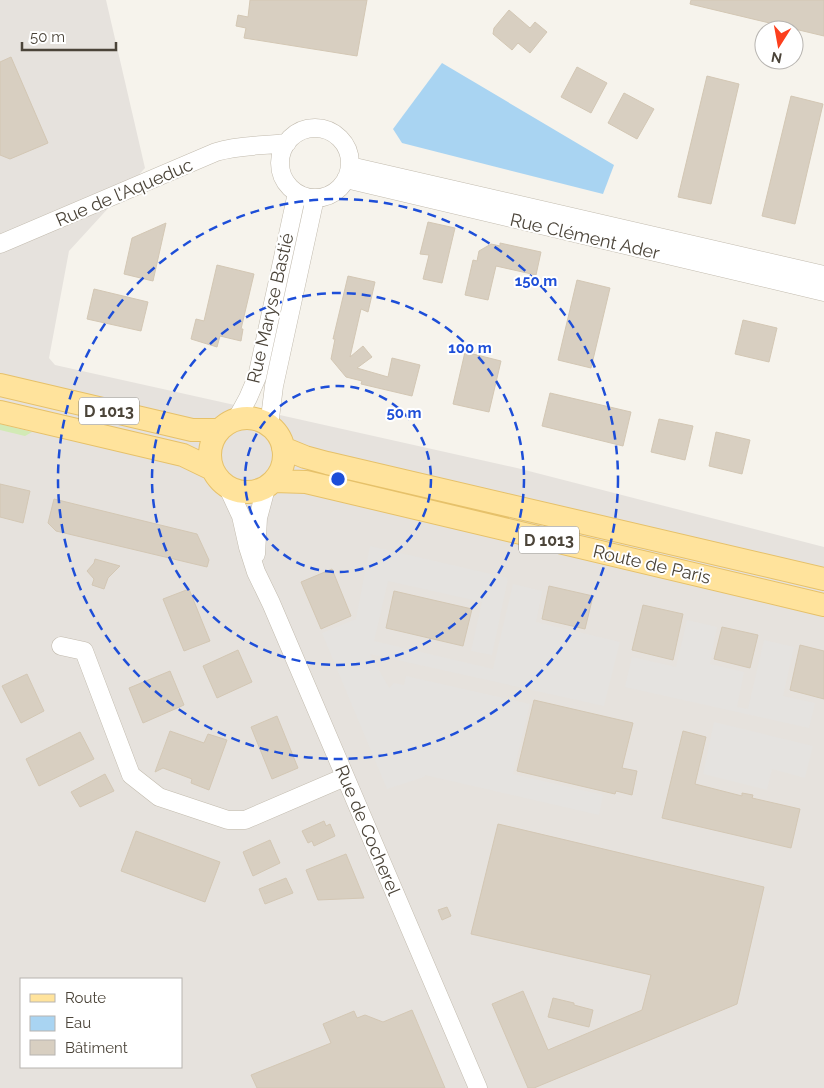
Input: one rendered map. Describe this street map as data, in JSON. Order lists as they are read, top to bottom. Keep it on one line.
{"streets":{"main road":["D 1013","Route de Paris"],"street":["Rue de l'Aqueduc","Rue Clément Ader","Rue Maryse Bastié","Rue de Cocherel"]},"crossings":[["Rue de l'Aqueduc","Rue Clément Ader"],["Rue de l'Aqueduc","Rue Maryse Bastié"],["Rue Clément Ader","Rue Maryse Bastié"],["Rue Maryse Bastié","D 1013"],["Rue Maryse Bastié","Route de Paris"],["Rue Maryse Bastié","Rue de Cocherel"],["D 1013","Route de Paris"],["D 1013","Rue de Cocherel"],["Route de Paris","Rue de Cocherel"]],"legend":["Route","Eau","Bâtiment"],"scale_bar":"50 m","north":"bottom","rings":["150 m","100 m","50 m"]}
